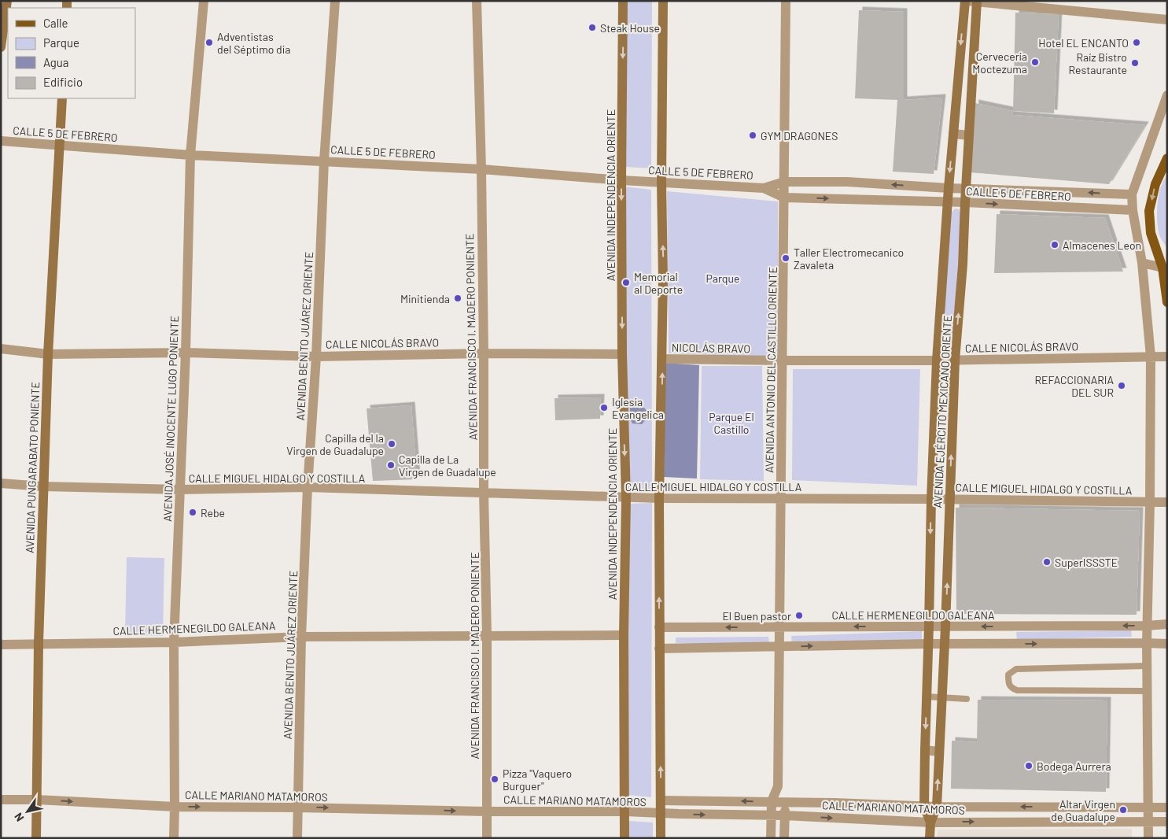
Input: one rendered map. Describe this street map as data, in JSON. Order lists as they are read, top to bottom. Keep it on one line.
{"streets":{"street":["CALLE 5 DE FEBRERO","AVENIDA INDEPENDENCIA ORIENTE","AVENIDA BENITO JUÁREZ ORIENTE","AVENIDA FRANCISCO I. MADERO PONIENTE","CALLE NICOLÁS BRAVO","NICOLÁS BRAVO","AVENIDA ANTONIO DEL CASTILLO ORIENTE","AVENIDA EJÉRCITO MEXICANO ORIENTE","AVENIDA JOSÉ INOCENTE LUGO PONIENTE","AVENIDA PUNGARABATO PONIENTE","CALLE MIGUEL HIDALGO Y COSTILLA","CALLE HERMENEGILDO GALEANA","CALLE MARIANO MATAMOROS"]},"crossings":[["CALLE 5 DE FEBRERO","AVENIDA INDEPENDENCIA ORIENTE"],["CALLE 5 DE FEBRERO","AVENIDA BENITO JUÁREZ ORIENTE"],["CALLE 5 DE FEBRERO","AVENIDA FRANCISCO I. MADERO PONIENTE"],["CALLE 5 DE FEBRERO","AVENIDA ANTONIO DEL CASTILLO ORIENTE"],["CALLE 5 DE FEBRERO","AVENIDA EJÉRCITO MEXICANO ORIENTE"],["CALLE 5 DE FEBRERO","AVENIDA JOSÉ INOCENTE LUGO PONIENTE"],["CALLE 5 DE FEBRERO","AVENIDA PUNGARABATO PONIENTE"],["AVENIDA INDEPENDENCIA ORIENTE","CALLE NICOLÁS BRAVO"],["AVENIDA INDEPENDENCIA ORIENTE","CALLE MIGUEL HIDALGO Y COSTILLA"],["AVENIDA INDEPENDENCIA ORIENTE","CALLE HERMENEGILDO GALEANA"],["AVENIDA INDEPENDENCIA ORIENTE","CALLE MARIANO MATAMOROS"],["AVENIDA BENITO JUÁREZ ORIENTE","CALLE NICOLÁS BRAVO"],["AVENIDA BENITO JUÁREZ ORIENTE","CALLE MIGUEL HIDALGO Y COSTILLA"],["AVENIDA BENITO JUÁREZ ORIENTE","CALLE HERMENEGILDO GALEANA"],["AVENIDA BENITO JUÁREZ ORIENTE","CALLE MARIANO MATAMOROS"],["AVENIDA FRANCISCO I. MADERO PONIENTE","CALLE NICOLÁS BRAVO"],["AVENIDA FRANCISCO I. MADERO PONIENTE","CALLE MIGUEL HIDALGO Y COSTILLA"],["AVENIDA FRANCISCO I. MADERO PONIENTE","CALLE HERMENEGILDO GALEANA"],["AVENIDA FRANCISCO I. MADERO PONIENTE","CALLE MARIANO MATAMOROS"],["CALLE NICOLÁS BRAVO","NICOLÁS BRAVO"],["CALLE NICOLÁS BRAVO","AVENIDA ANTONIO DEL CASTILLO ORIENTE"],["CALLE NICOLÁS BRAVO","AVENIDA EJÉRCITO MEXICANO ORIENTE"],["CALLE NICOLÁS BRAVO","AVENIDA JOSÉ INOCENTE LUGO PONIENTE"],["CALLE NICOLÁS BRAVO","AVENIDA PUNGARABATO PONIENTE"],["NICOLÁS BRAVO","AVENIDA ANTONIO DEL CASTILLO ORIENTE"],["AVENIDA ANTONIO DEL CASTILLO ORIENTE","CALLE MIGUEL HIDALGO Y COSTILLA"],["AVENIDA ANTONIO DEL CASTILLO ORIENTE","CALLE HERMENEGILDO GALEANA"],["AVENIDA ANTONIO DEL CASTILLO ORIENTE","CALLE MARIANO MATAMOROS"],["AVENIDA EJÉRCITO MEXICANO ORIENTE","CALLE MIGUEL HIDALGO Y COSTILLA"],["AVENIDA EJÉRCITO MEXICANO ORIENTE","CALLE HERMENEGILDO GALEANA"],["AVENIDA EJÉRCITO MEXICANO ORIENTE","CALLE MARIANO MATAMOROS"],["AVENIDA JOSÉ INOCENTE LUGO PONIENTE","CALLE MIGUEL HIDALGO Y COSTILLA"],["AVENIDA JOSÉ INOCENTE LUGO PONIENTE","CALLE HERMENEGILDO GALEANA"],["AVENIDA JOSÉ INOCENTE LUGO PONIENTE","CALLE MARIANO MATAMOROS"],["AVENIDA PUNGARABATO PONIENTE","CALLE MIGUEL HIDALGO Y COSTILLA"],["AVENIDA PUNGARABATO PONIENTE","CALLE HERMENEGILDO GALEANA"],["AVENIDA PUNGARABATO PONIENTE","CALLE MARIANO MATAMOROS"]],"parks":["Parque","Parque El Castillo"],"places":["Steak House","Adventistas del Séptimo dia","Hotel EL ENCANTO","Cervecería Moctezuma","Raíz Bistro Restaurante","GYM DRAGONES","Almacenes Leon","Taller Electromecanico Zavaleta","Memorial al Deporte","Minitienda","REFACCIONARIA DEL SUR","Iglesia Evangelica","Capilla del la Virgen de Guadalupe","Capilla de La Virgen de Guadalupe","Rebe","SuperISSSTE","El Buen pastor","Bodega Aurrera","Pizza \"Vaquero Burguer\"","Altar Virgen de Guadalupe"],"legend":["Calle","Parque","Agua","Edificio"],"north":"bottom left"}
